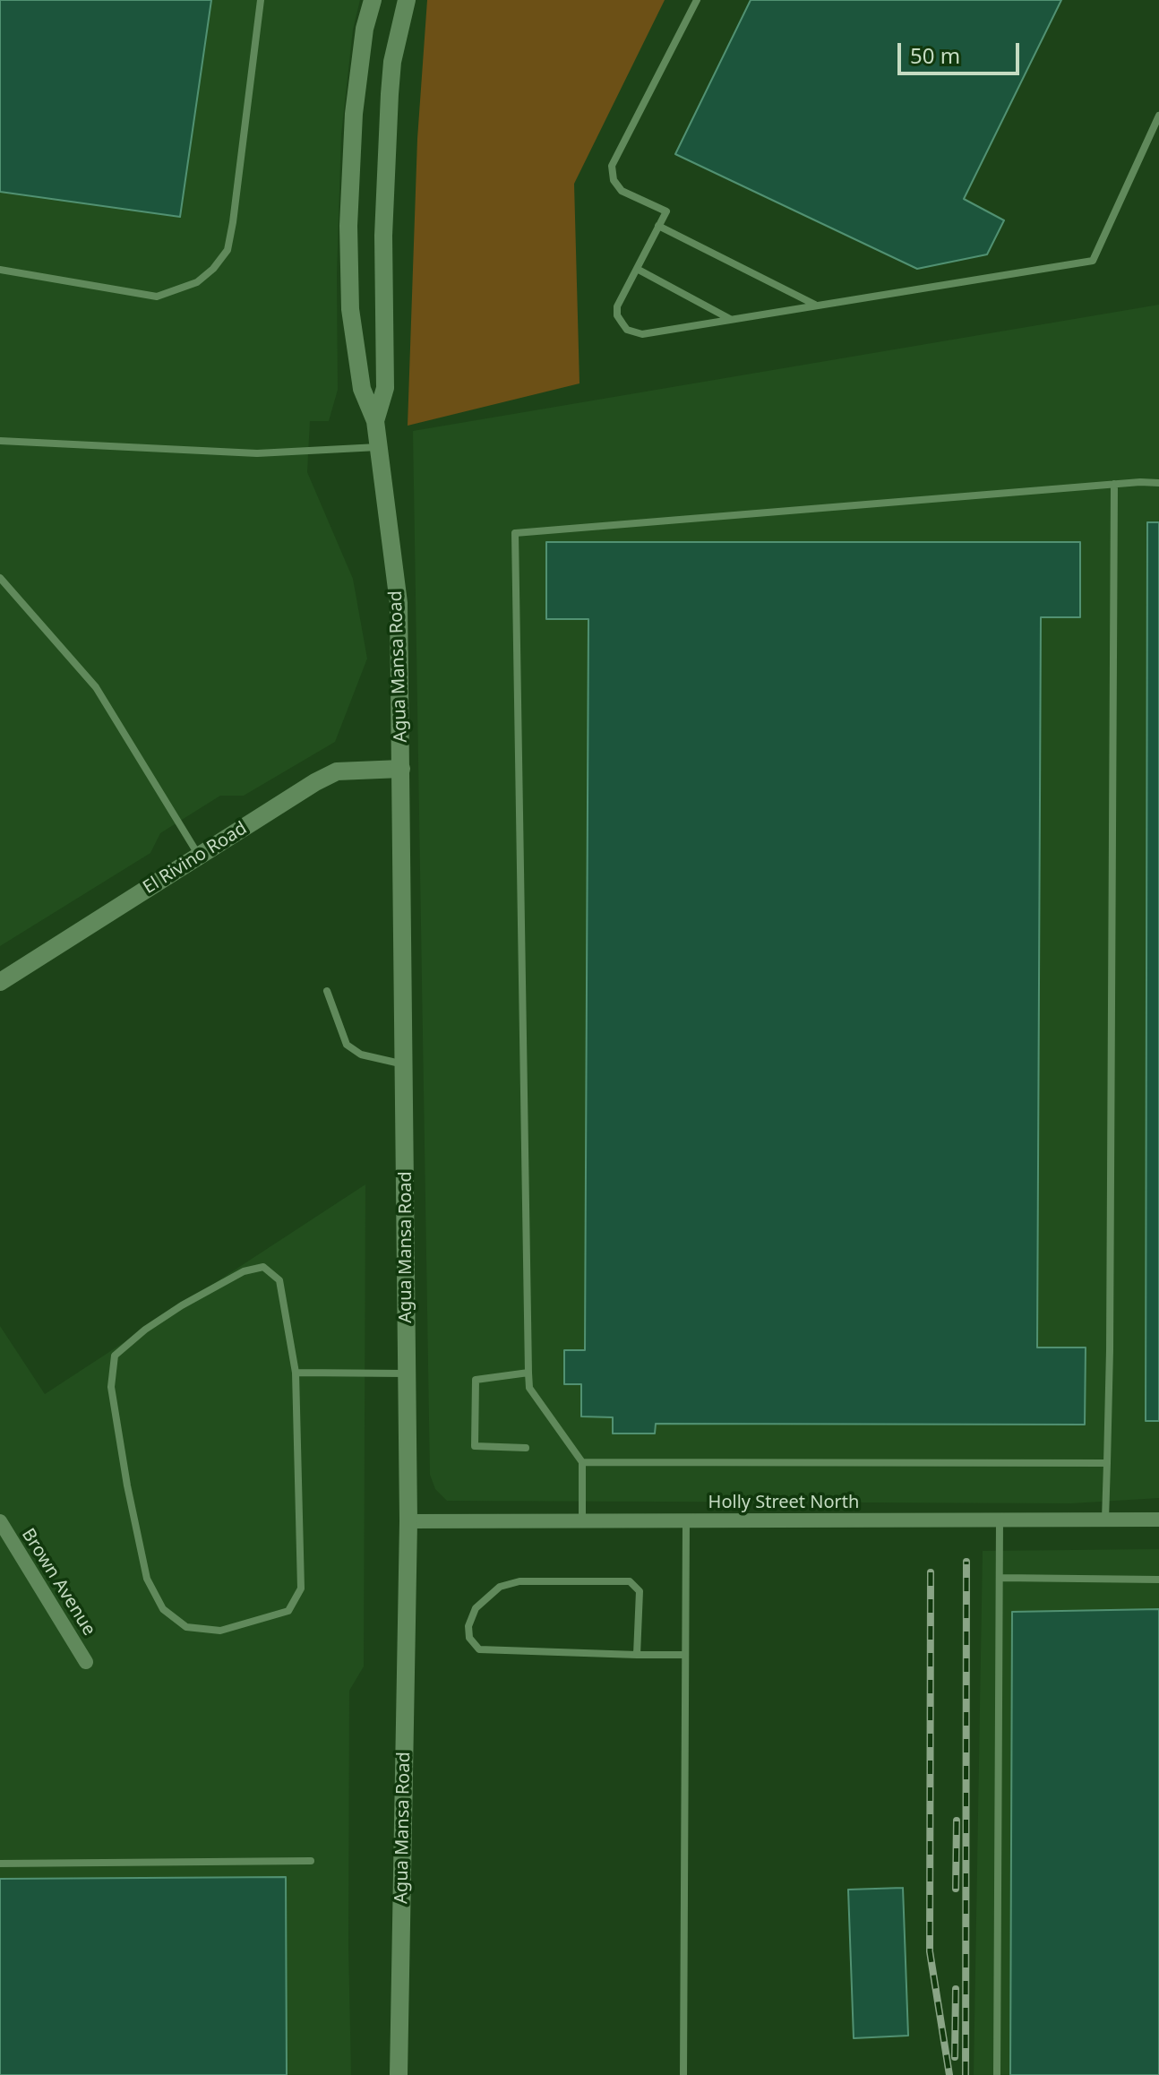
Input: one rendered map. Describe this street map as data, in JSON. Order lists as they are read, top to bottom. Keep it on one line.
{"streets":{"main road":["Agua Mansa Road","El Rivino Road"],"street":["Holly Street North","Brown Avenue"]},"crossings":[["Agua Mansa Road","El Rivino Road"],["Agua Mansa Road","Holly Street North"]],"scale_bar":"50 m"}
